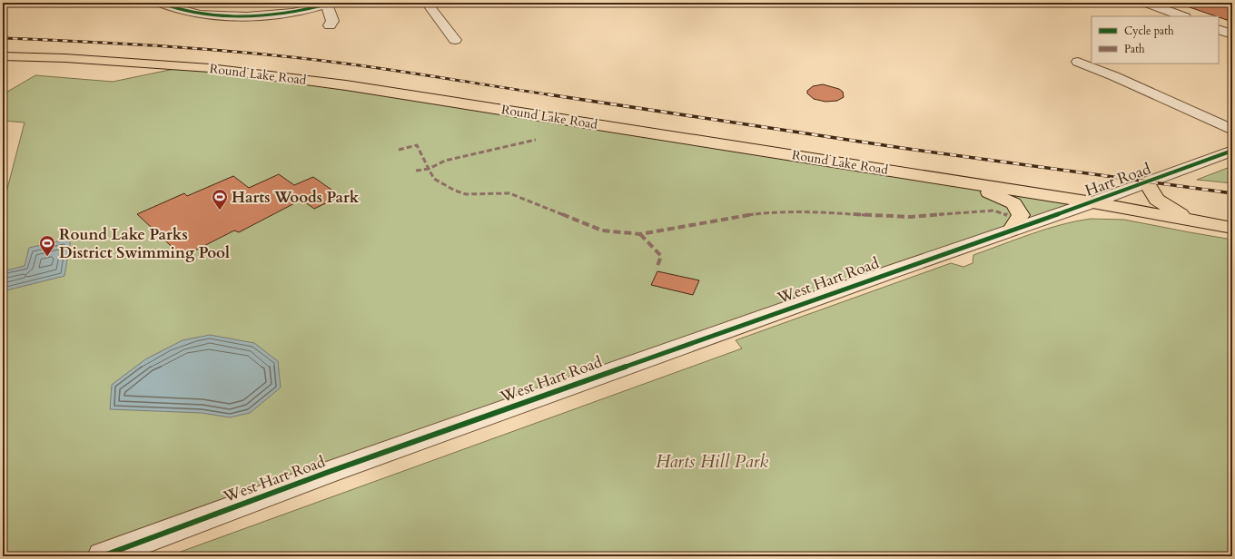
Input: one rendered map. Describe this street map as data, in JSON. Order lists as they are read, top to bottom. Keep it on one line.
{"streets":{"main road":["Round Lake Road"],"street":["Hart Road","West Hart Road"]},"crossings":[["Round Lake Road","Hart Road"],["Hart Road","West Hart Road"]],"parks":["Harts Hill Park"],"places":{"sports":["Harts Woods Park","Round Lake Parks District Swimming Pool"]},"legend":["Cycle path","Path"]}
